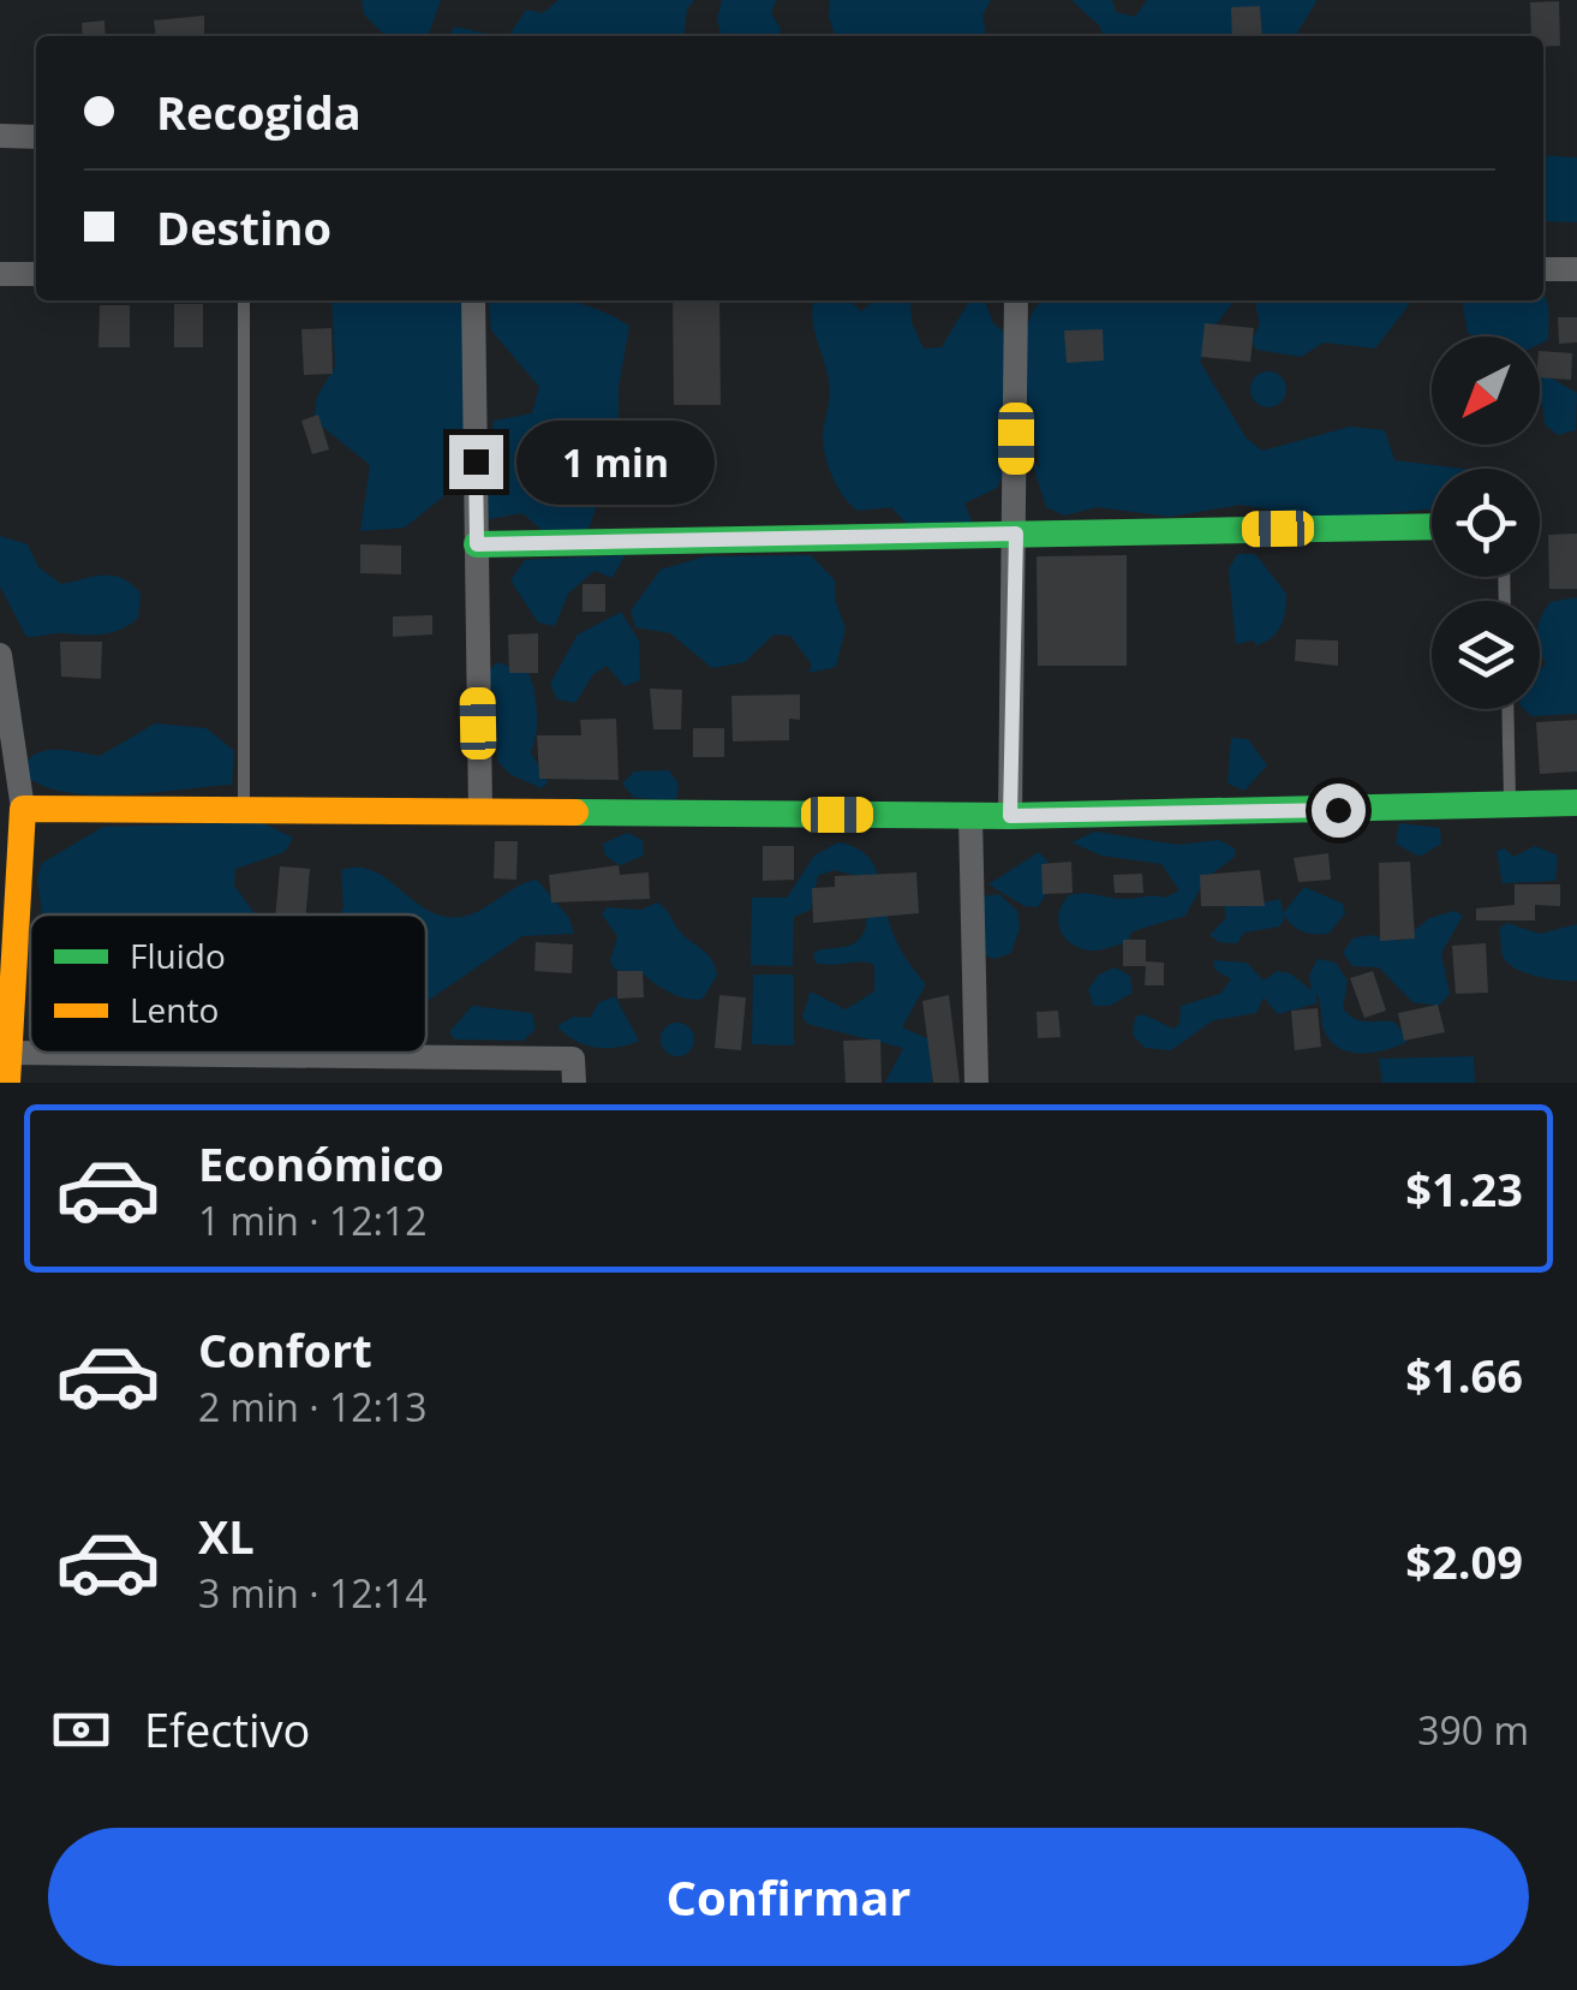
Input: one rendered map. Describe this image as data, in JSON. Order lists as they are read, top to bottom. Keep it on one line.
{"legend":["Fluido","Lento"],"north":"bottom left","page":{"banner":["Recogida","Destino"],"bubble":"1 min","list":[{"name":"Económico","note":"1 min · 12:12","value":"$1.23"},{"name":"Confort","note":"2 min · 12:13","value":"$1.66"},{"name":"XL","note":"3 min · 12:14","value":"$2.09"}],"pay":["Efectivo","390 m"],"buttons":"Confirmar"}}
